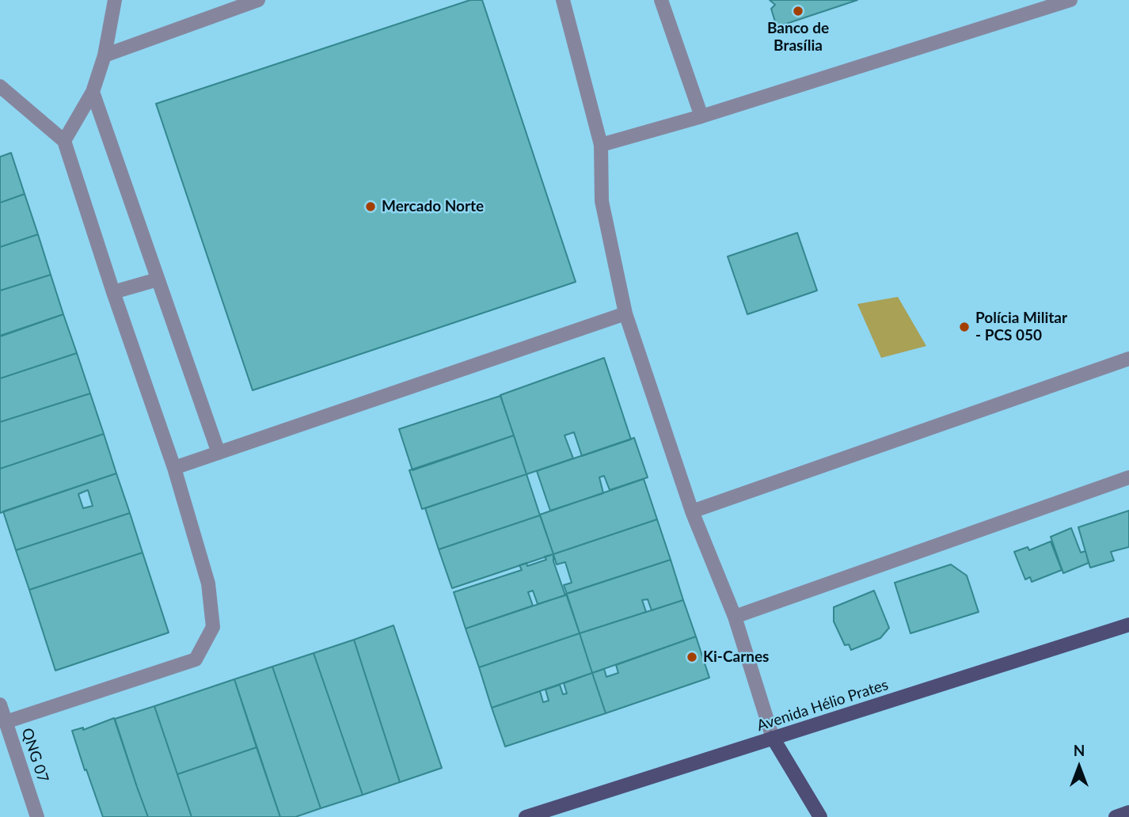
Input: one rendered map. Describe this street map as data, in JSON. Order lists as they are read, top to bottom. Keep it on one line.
{"streets":{"main road":["Avenida Hélio Prates"],"street":["QNG 07"]},"places":["Banco de Brasília","Mercado Norte","Polícia Militar - PCS 050","Ki-Carnes"],"north":"top"}
